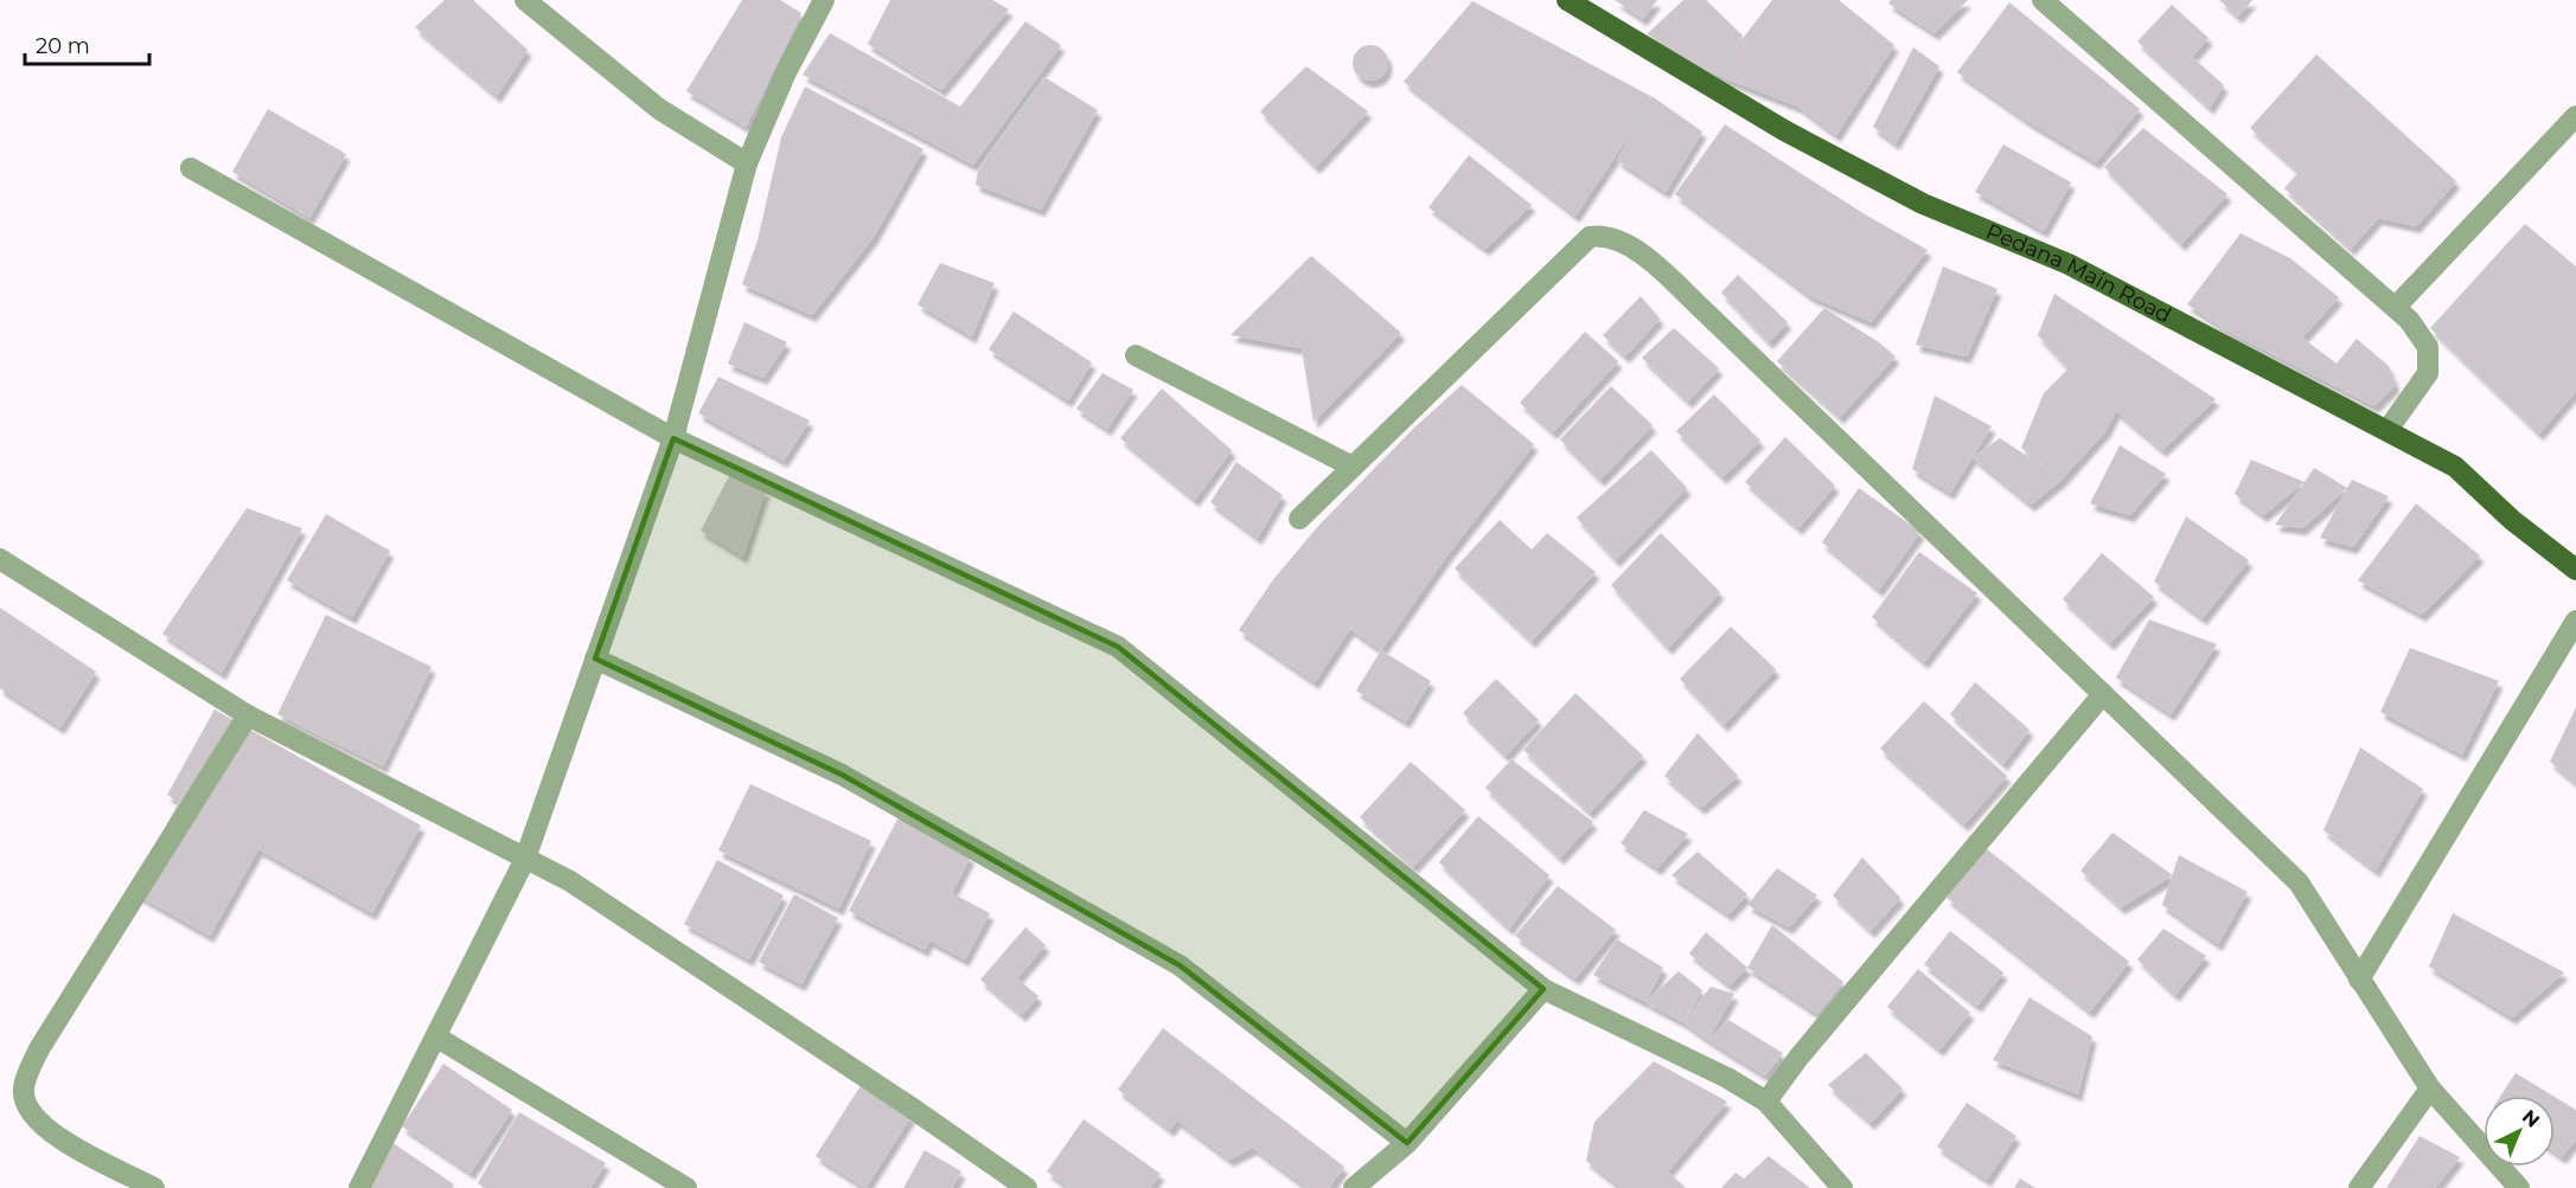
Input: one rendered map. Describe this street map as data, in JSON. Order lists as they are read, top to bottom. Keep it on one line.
{"streets":{"main road":["Pedana Main Road"]},"scale_bar":"20 m","north":"top right"}
